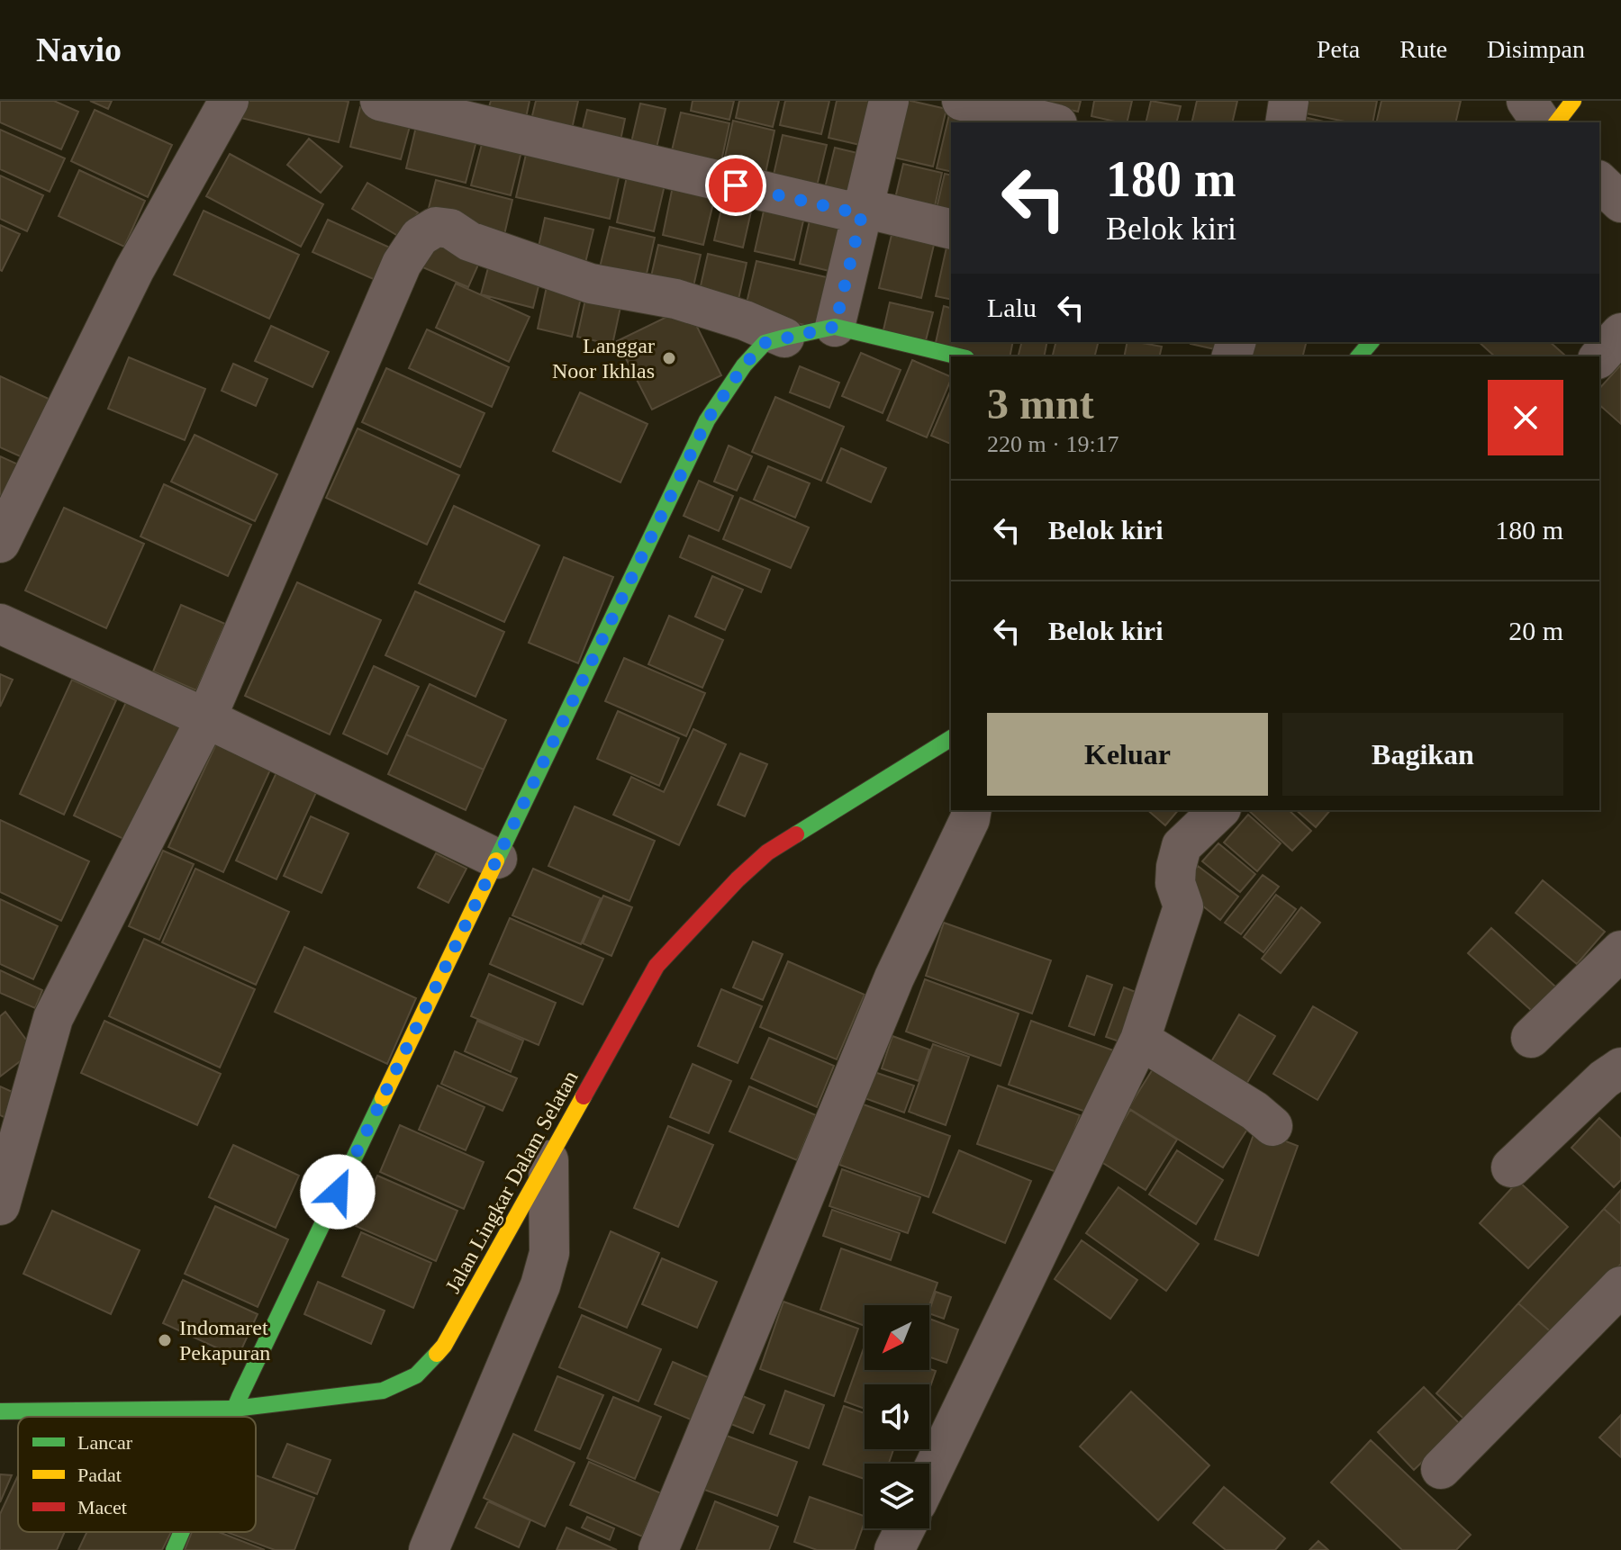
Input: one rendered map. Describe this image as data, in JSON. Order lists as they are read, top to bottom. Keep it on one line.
{"streets":{"street":["Jalan Lingkar Dalam Selatan"]},"places":["Langgar Noor Ikhlas","Indomaret Pekapuran"],"legend":["Lancar","Padat","Macet"],"north":"bottom left","page":{"header":"Navio","nav":["Peta","Rute","Disimpan"],"turn":["180 m","Belok kiri"],"then":"Lalu","heading":["3 mnt","220 m · 19:17"],"list":[{"name":"Belok kiri","value":"180 m"},{"name":"Belok kiri","value":"20 m"}],"buttons":["Keluar","Bagikan"]}}
